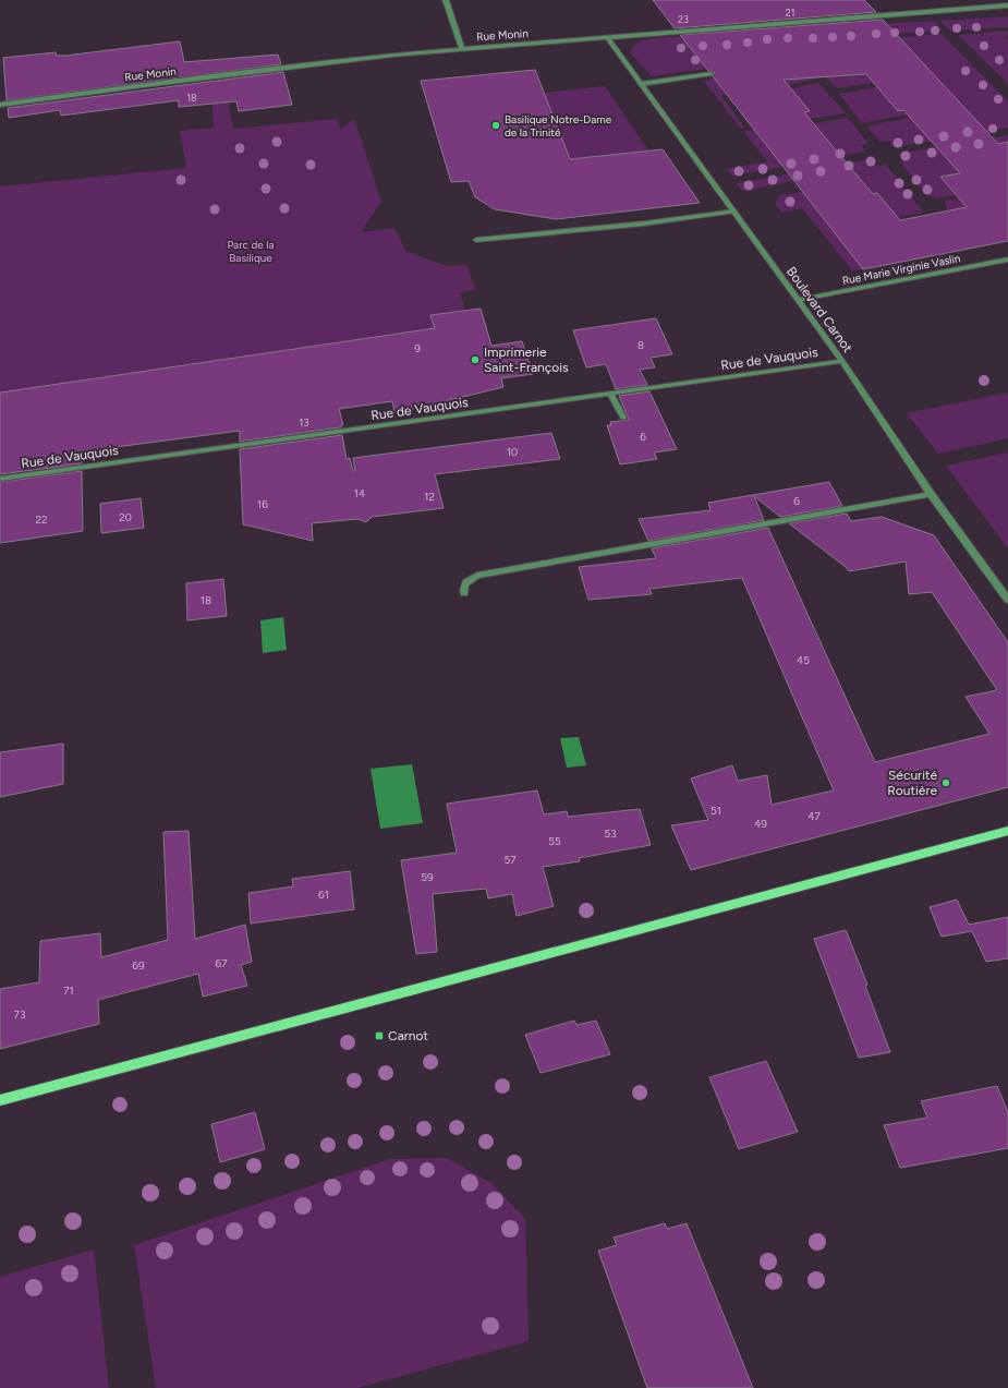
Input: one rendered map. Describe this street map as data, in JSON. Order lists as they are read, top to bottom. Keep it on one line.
{"streets":{"street":["Rue Monin","Rue Marie Virginie Vaslin","Boulevard Carnot","Rue de Vauquois"]},"crossings":[["Rue Monin","Boulevard Carnot"],["Rue Marie Virginie Vaslin","Boulevard Carnot"],["Boulevard Carnot","Rue de Vauquois"]],"parks":["Parc de la Basilique"],"places":{"other":["Basilique Notre-Dame de la Trinité","Imprimerie Saint-François","Sécurité Routière"],"transit":["Carnot"]},"house_numbers":["21","23","18","8","9","13","6","10","14","12","6","16","20","22","18","45","51","47","49","53","55","57","59","61","67","69","71","73"]}
